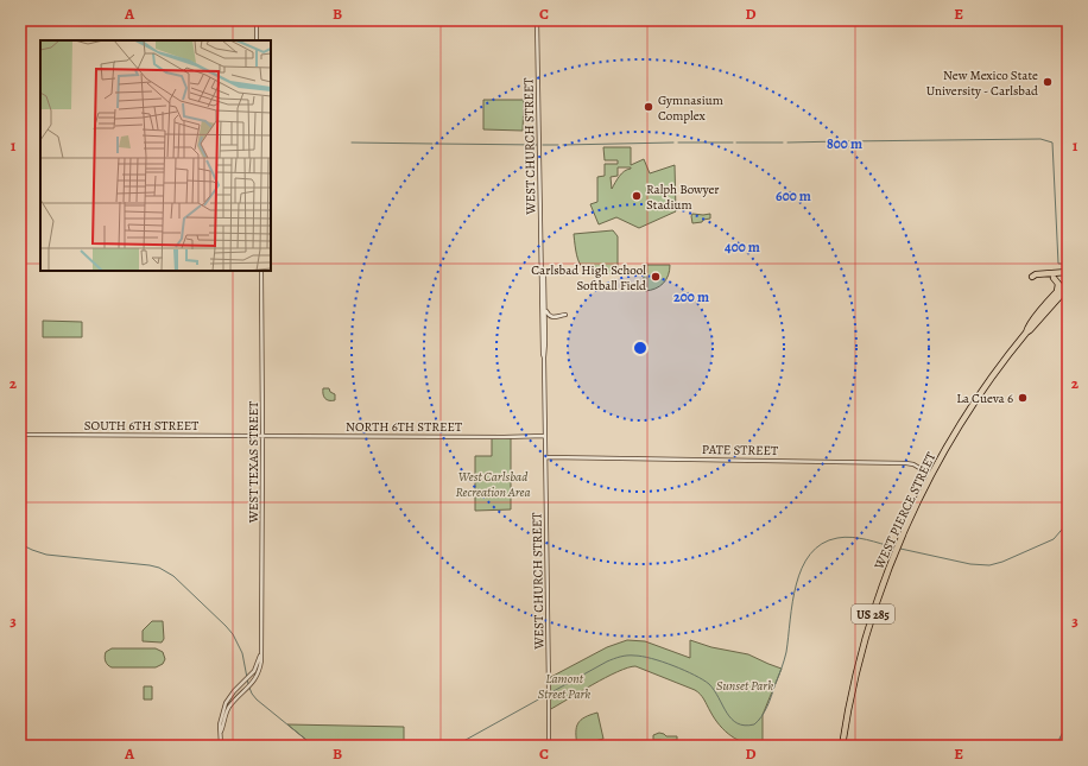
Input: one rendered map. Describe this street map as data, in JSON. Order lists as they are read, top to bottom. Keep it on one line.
{"streets":{"highway":["WEST PIERCE STREET","US 285"],"street":["WEST CHURCH STREET","SOUTH 6TH STREET","NORTH 6TH STREET","PATE STREET","WEST TEXAS STREET"]},"crossings":[["WEST CHURCH STREET","NORTH 6TH STREET"],["WEST CHURCH STREET","PATE STREET"],["SOUTH 6TH STREET","NORTH 6TH STREET"],["SOUTH 6TH STREET","WEST TEXAS STREET"],["NORTH 6TH STREET","WEST TEXAS STREET"],["PATE STREET","WEST PIERCE STREET"]],"parks":["West Carlsbad Recreation Area","Lamont Street Park","Sunset Park"],"places":["New Mexico State University - Carlsbad","Gymnasium Complex","Ralph Bowyer Stadium","Carlsbad High School Softball Field","La Cueva 6"],"grid":{"columns":["A","B","C","D","E"],"rows":["1","2","3"]},"rings":["800 m","600 m","400 m","200 m"]}
